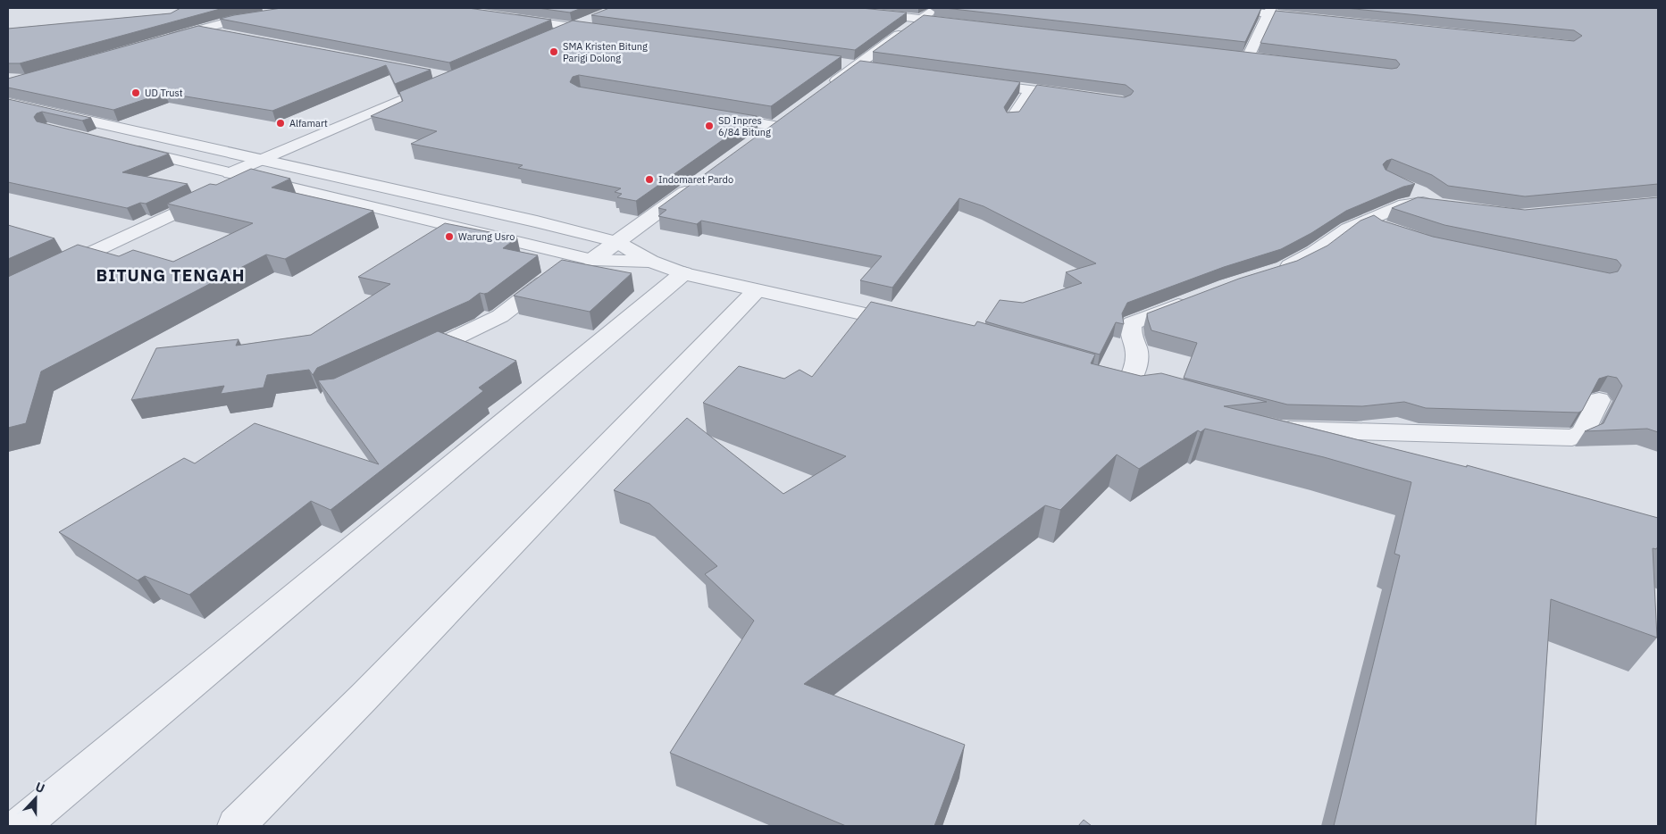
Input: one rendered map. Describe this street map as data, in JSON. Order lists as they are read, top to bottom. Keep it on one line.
{"districts":["BITUNG TENGAH"],"places":["SMA Kristen Bitung Parigi Dolong","UD Trust","Alfamart","SD Inpres 6/84 Bitung","Indomaret Pardo","Warung Usro"],"north":"top"}
